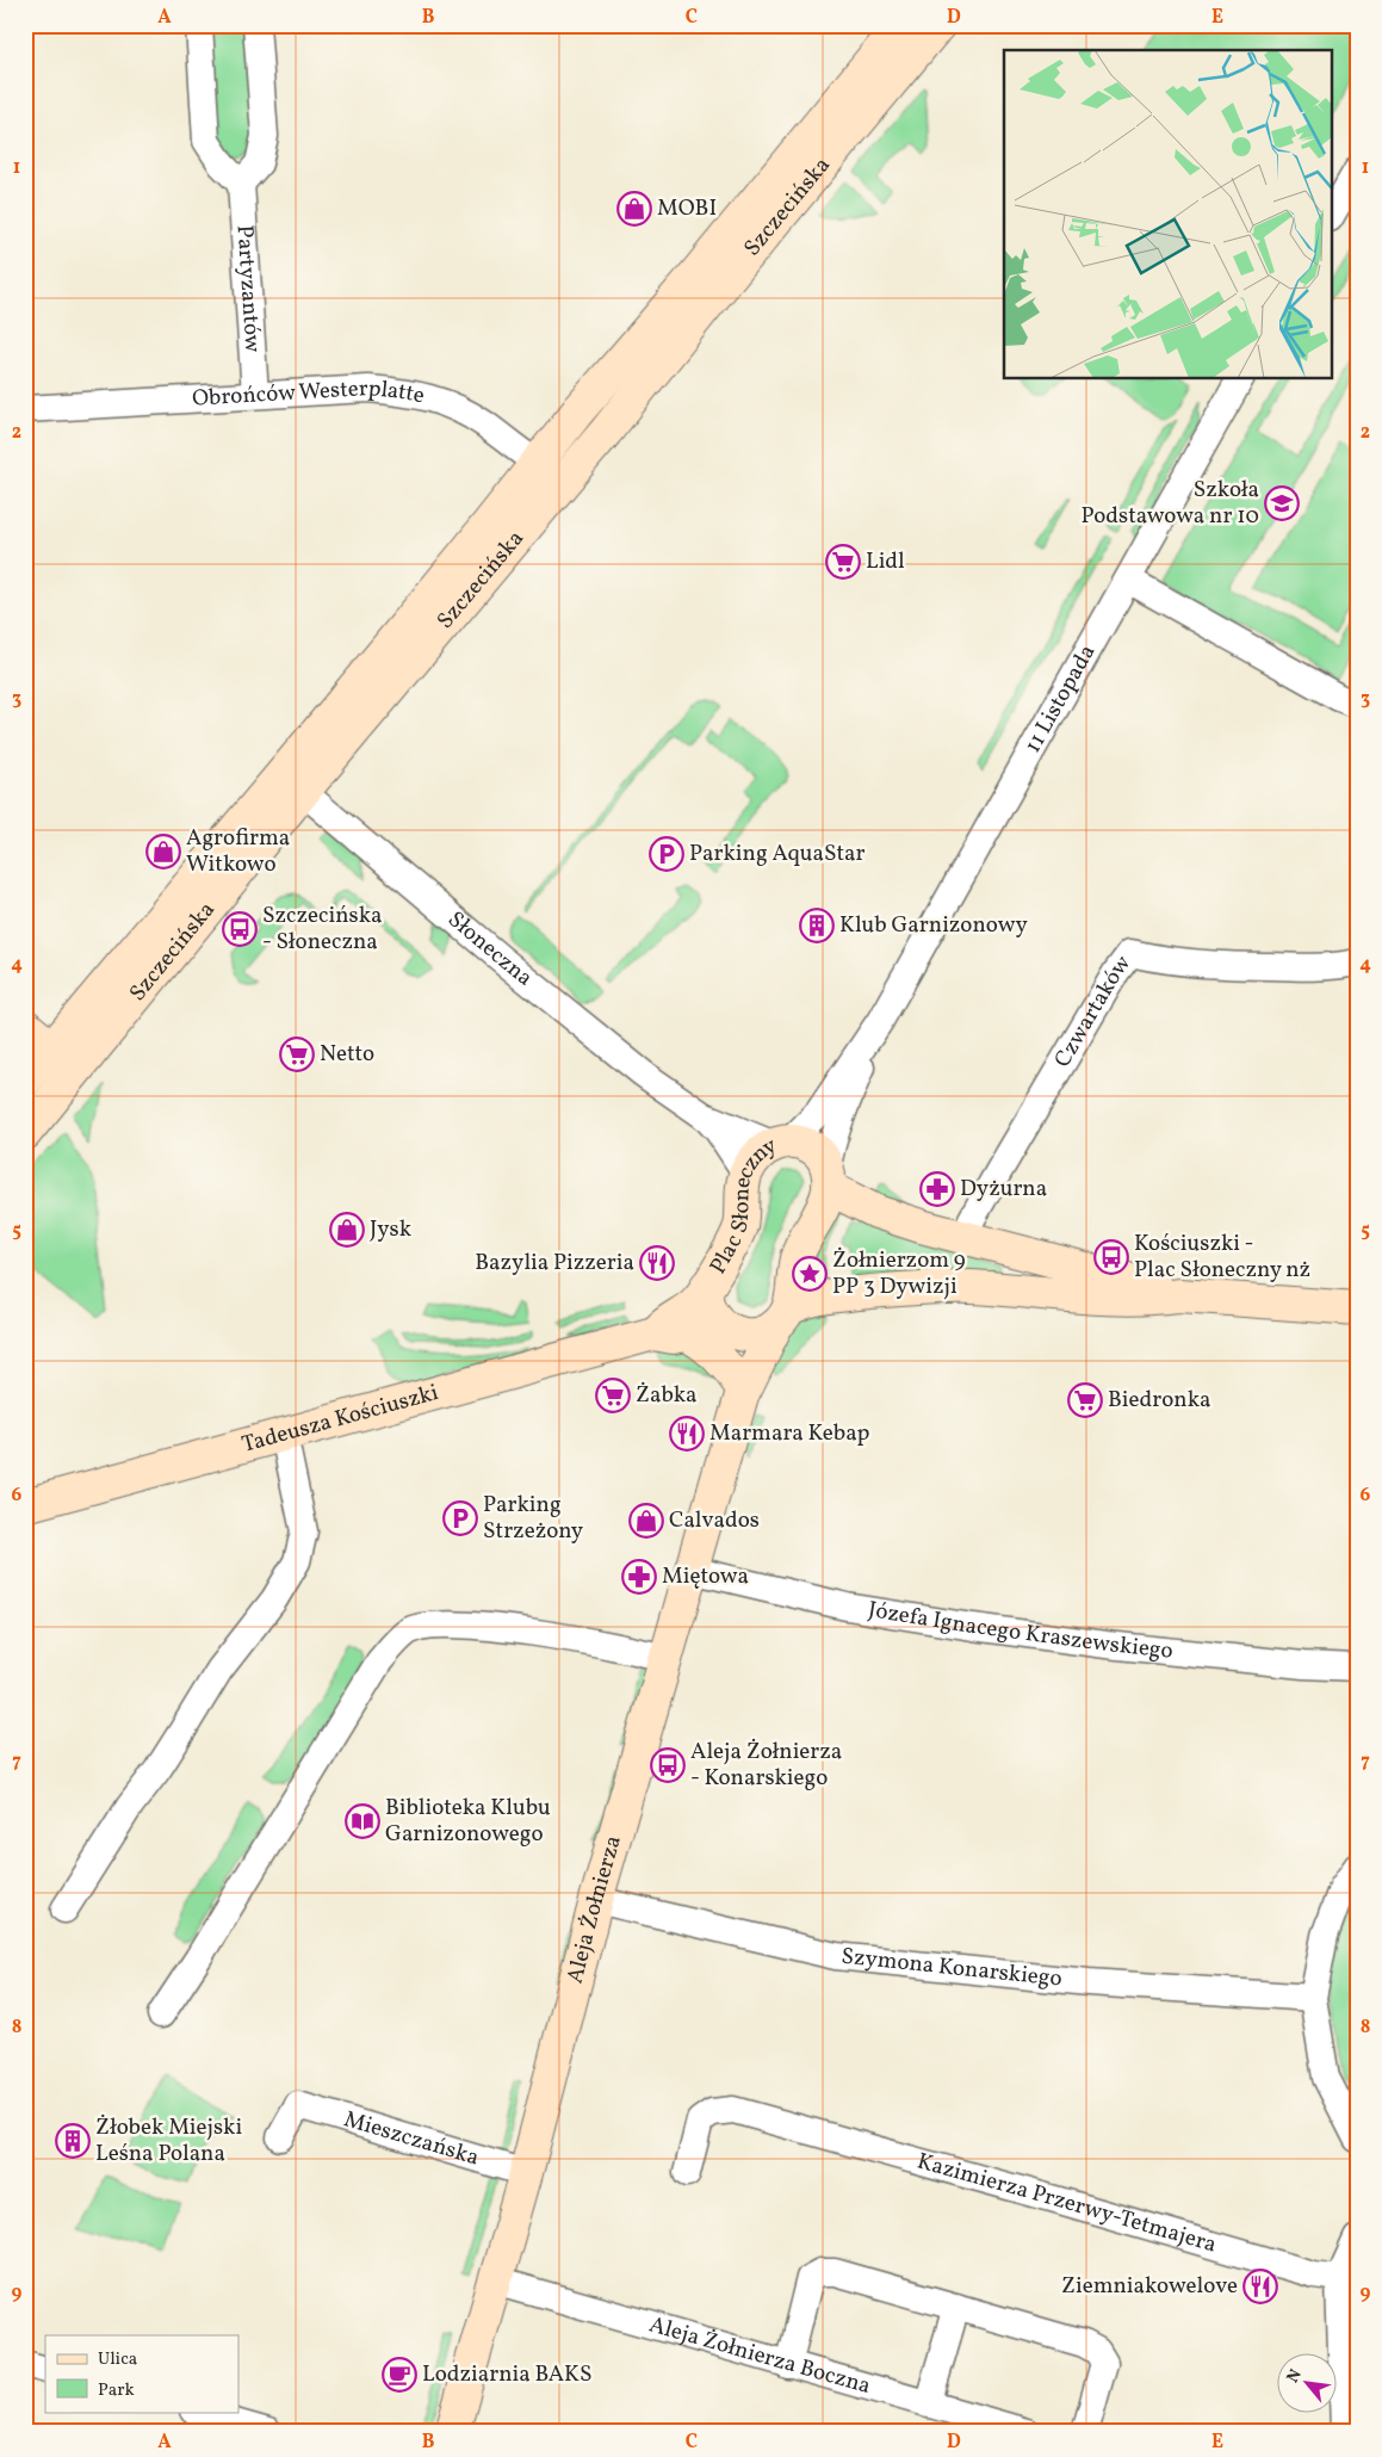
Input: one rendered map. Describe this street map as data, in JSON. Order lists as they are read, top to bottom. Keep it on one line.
{"streets":{"street":["Szczecińska","Partyzantów","Obrońców Westerplatte","11 Listopada","Słoneczna","Czwartaków","Plac Słoneczny","Tadeusza Kościuszki","Józefa Ignacego Kraszewskiego","Aleja Żołnierza","Szymona Konarskiego","Mieszczańska","Kazimierza Przerwy-Tetmajera","Aleja Żołnierza Boczna"]},"crossings":[["Szczecińska","Obrońców Westerplatte"],["Szczecińska","Słoneczna"],["Partyzantów","Obrońców Westerplatte"],["11 Listopada","Słoneczna"],["11 Listopada","Plac Słoneczny"],["Słoneczna","Plac Słoneczny"],["Plac Słoneczny","Tadeusza Kościuszki"],["Plac Słoneczny","Aleja Żołnierza"],["Tadeusza Kościuszki","Aleja Żołnierza"],["Józefa Ignacego Kraszewskiego","Aleja Żołnierza"],["Aleja Żołnierza","Szymona Konarskiego"],["Aleja Żołnierza","Mieszczańska"],["Aleja Żołnierza","Aleja Żołnierza Boczna"]],"places":{"shop":["MOBI","Agrofirma Witkowo","Jysk","Calvados"],"school or university":["Szkoła Podstawowa nr 10"],"supermarket":["Lidl","Netto","Żabka","Biedronka"],"parking":["Parking AquaStar","Parking Strzeżony"],"building":["Klub Garnizonowy","Żłobek Miejski Leśna Polana"],"bus stop":["Szczecińska - Słoneczna","Kościuszki - Plac Słoneczny nż","Aleja Żołnierza - Konarskiego"],"pharmacy":["Dyżurna","Miętowa"],"restaurant":["Bazylia Pizzeria","Marmara Kebap","Ziemniakowelove"],"place":["Żołnierzom 9 PP 3 Dywizji"],"library":["Biblioteka Klubu Garnizonowego"],"cafe":["Lodziarnia BAKS"]},"legend":["Ulica","Park"],"north":"top left","grid":{"columns":["A","B","C","D","E"],"rows":["1","2","3","4","5","6","7","8","9"]}}
